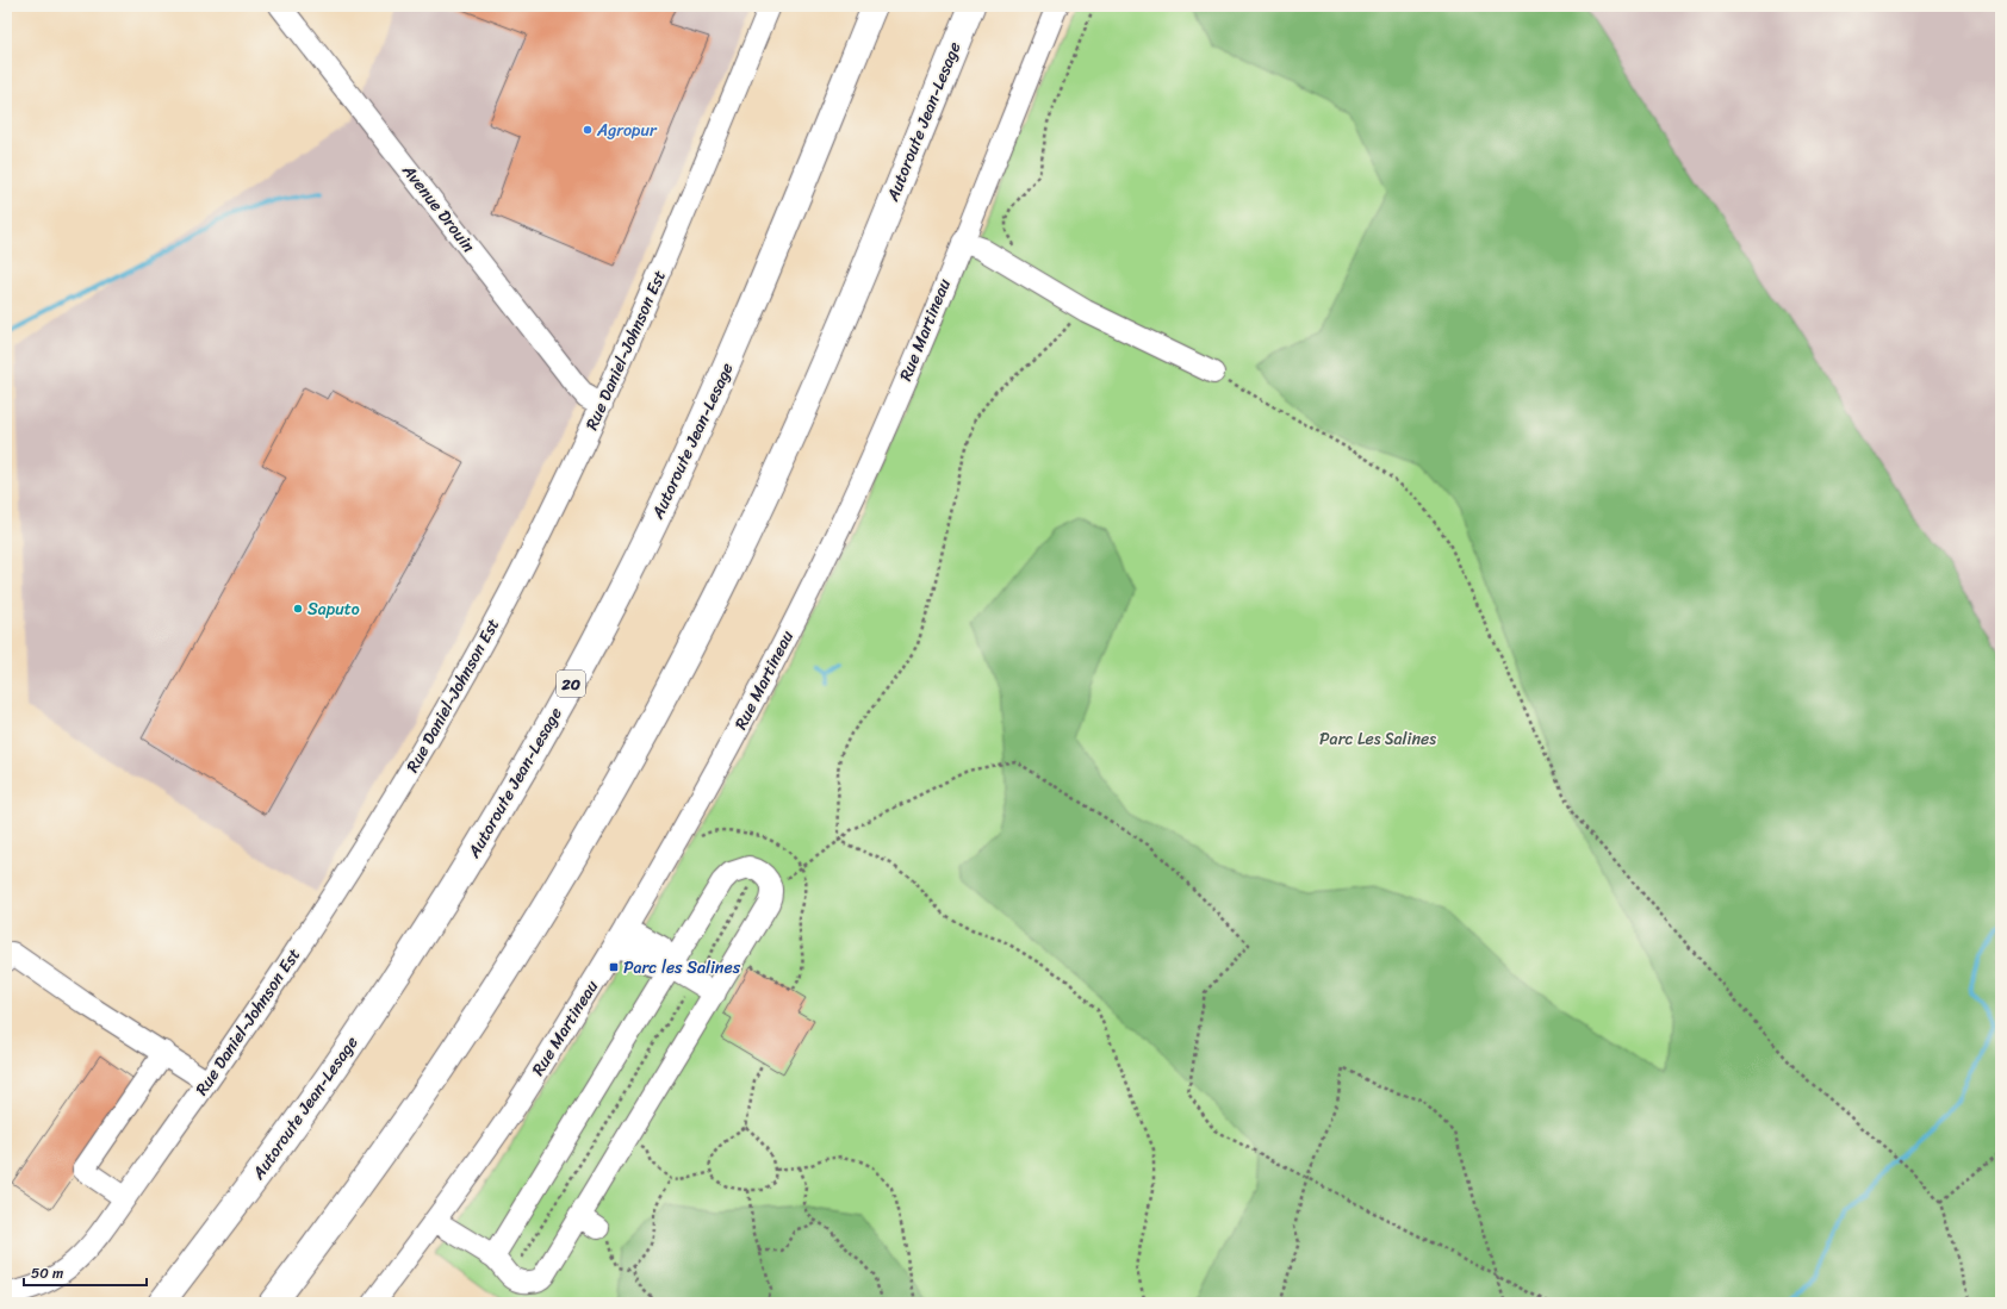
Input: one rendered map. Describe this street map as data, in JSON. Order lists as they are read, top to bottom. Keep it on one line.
{"streets":{"highway":["Autoroute Jean-Lesage","20"],"street":["Avenue Drouin","Rue Martineau","Rue Daniel-Johnson Est"]},"crossings":[["Avenue Drouin","Rue Daniel-Johnson Est"]],"parks":["Parc Les Salines"],"places":{"other":["Agropur","Saputo"],"transit":["Parc les Salines"]},"scale_bar":"50 m"}
